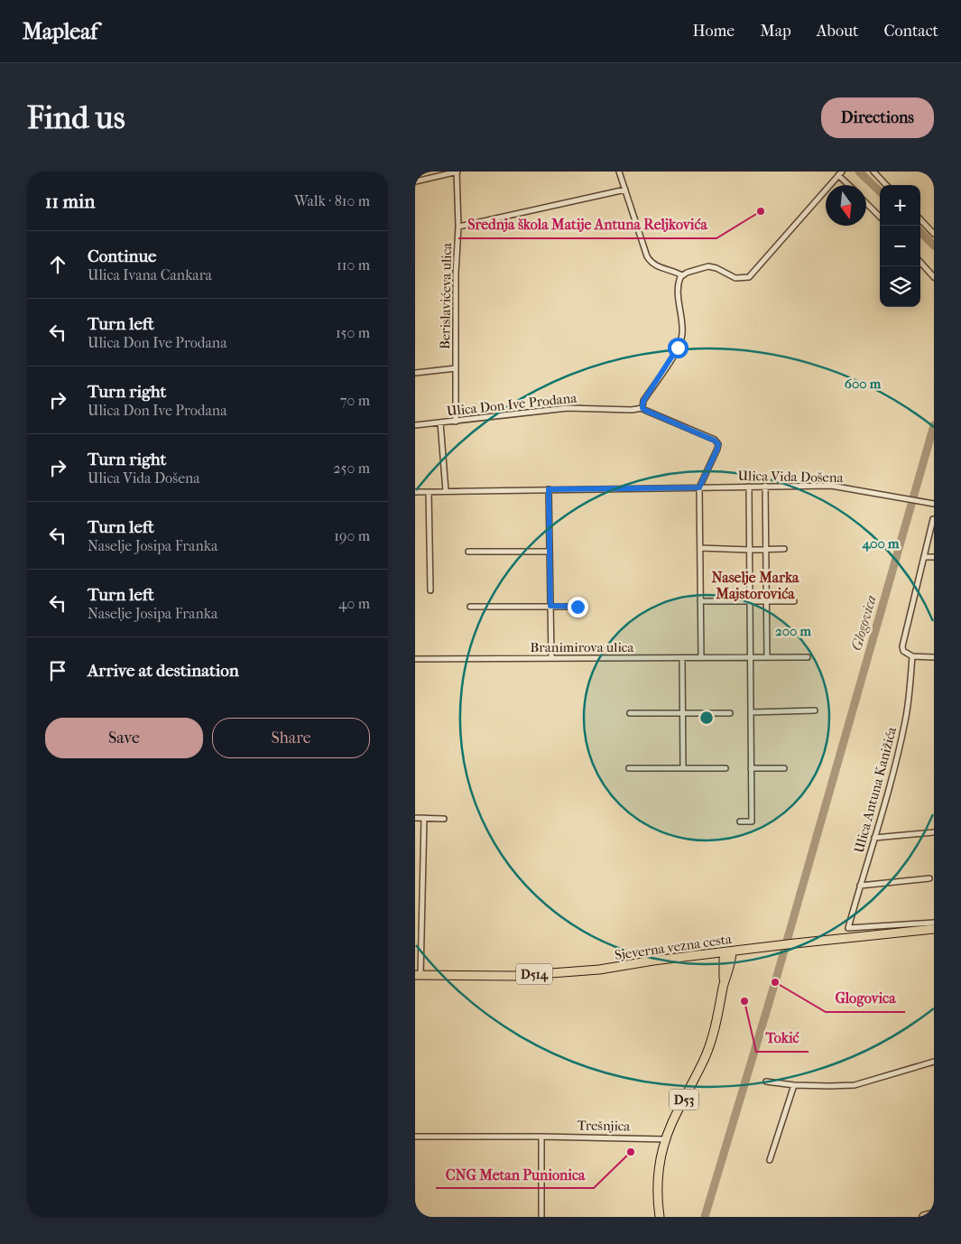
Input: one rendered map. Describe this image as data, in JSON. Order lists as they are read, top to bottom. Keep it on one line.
{"streets":{"main road":["Sjeverna vezna cesta","D514","D53"],"street":["Berislavićeva ulica","Ulica Don Ive Prodana","Ulica Vida Došena","Branimirova ulica","Ulica Antuna Kanižića","Trešnjica"]},"crossings":[["Berislavićeva ulica","Ulica Don Ive Prodana"],["Ulica Don Ive Prodana","Ulica Vida Došena"],["Ulica Antuna Kanižića","Sjeverna vezna cesta"],["Sjeverna vezna cesta","D53"],["D53","Trešnjica"]],"districts":["Naselje Marka Majstorovića"],"water":["Glogovica"],"places":["Srednja škola Matije Antuna Reljkovića","Glogovica","Tokić","CNG Metan Punionica"],"north":"bottom","page":{"header":"Mapleaf","nav":["Home","Map","About","Contact"],"buttons":["Directions",["Save","Share"]],"title":"Find us","heading":["11 min","Walk · 810 m"],"map_buttons":["+","−"],"list":[["Continue","Ulica Ivana Cankara","110 m"],["Turn left","Ulica Don Ive Prodana","150 m"],["Turn right","Ulica Don Ive Prodana","70 m"],["Turn right","Ulica Vida Došena","250 m"],["Turn left","Naselje Josipa Franka","190 m"],["Turn left","Naselje Josipa Franka","40 m"],"Arrive at destination"]},"rings":["600 m","400 m","200 m"]}
